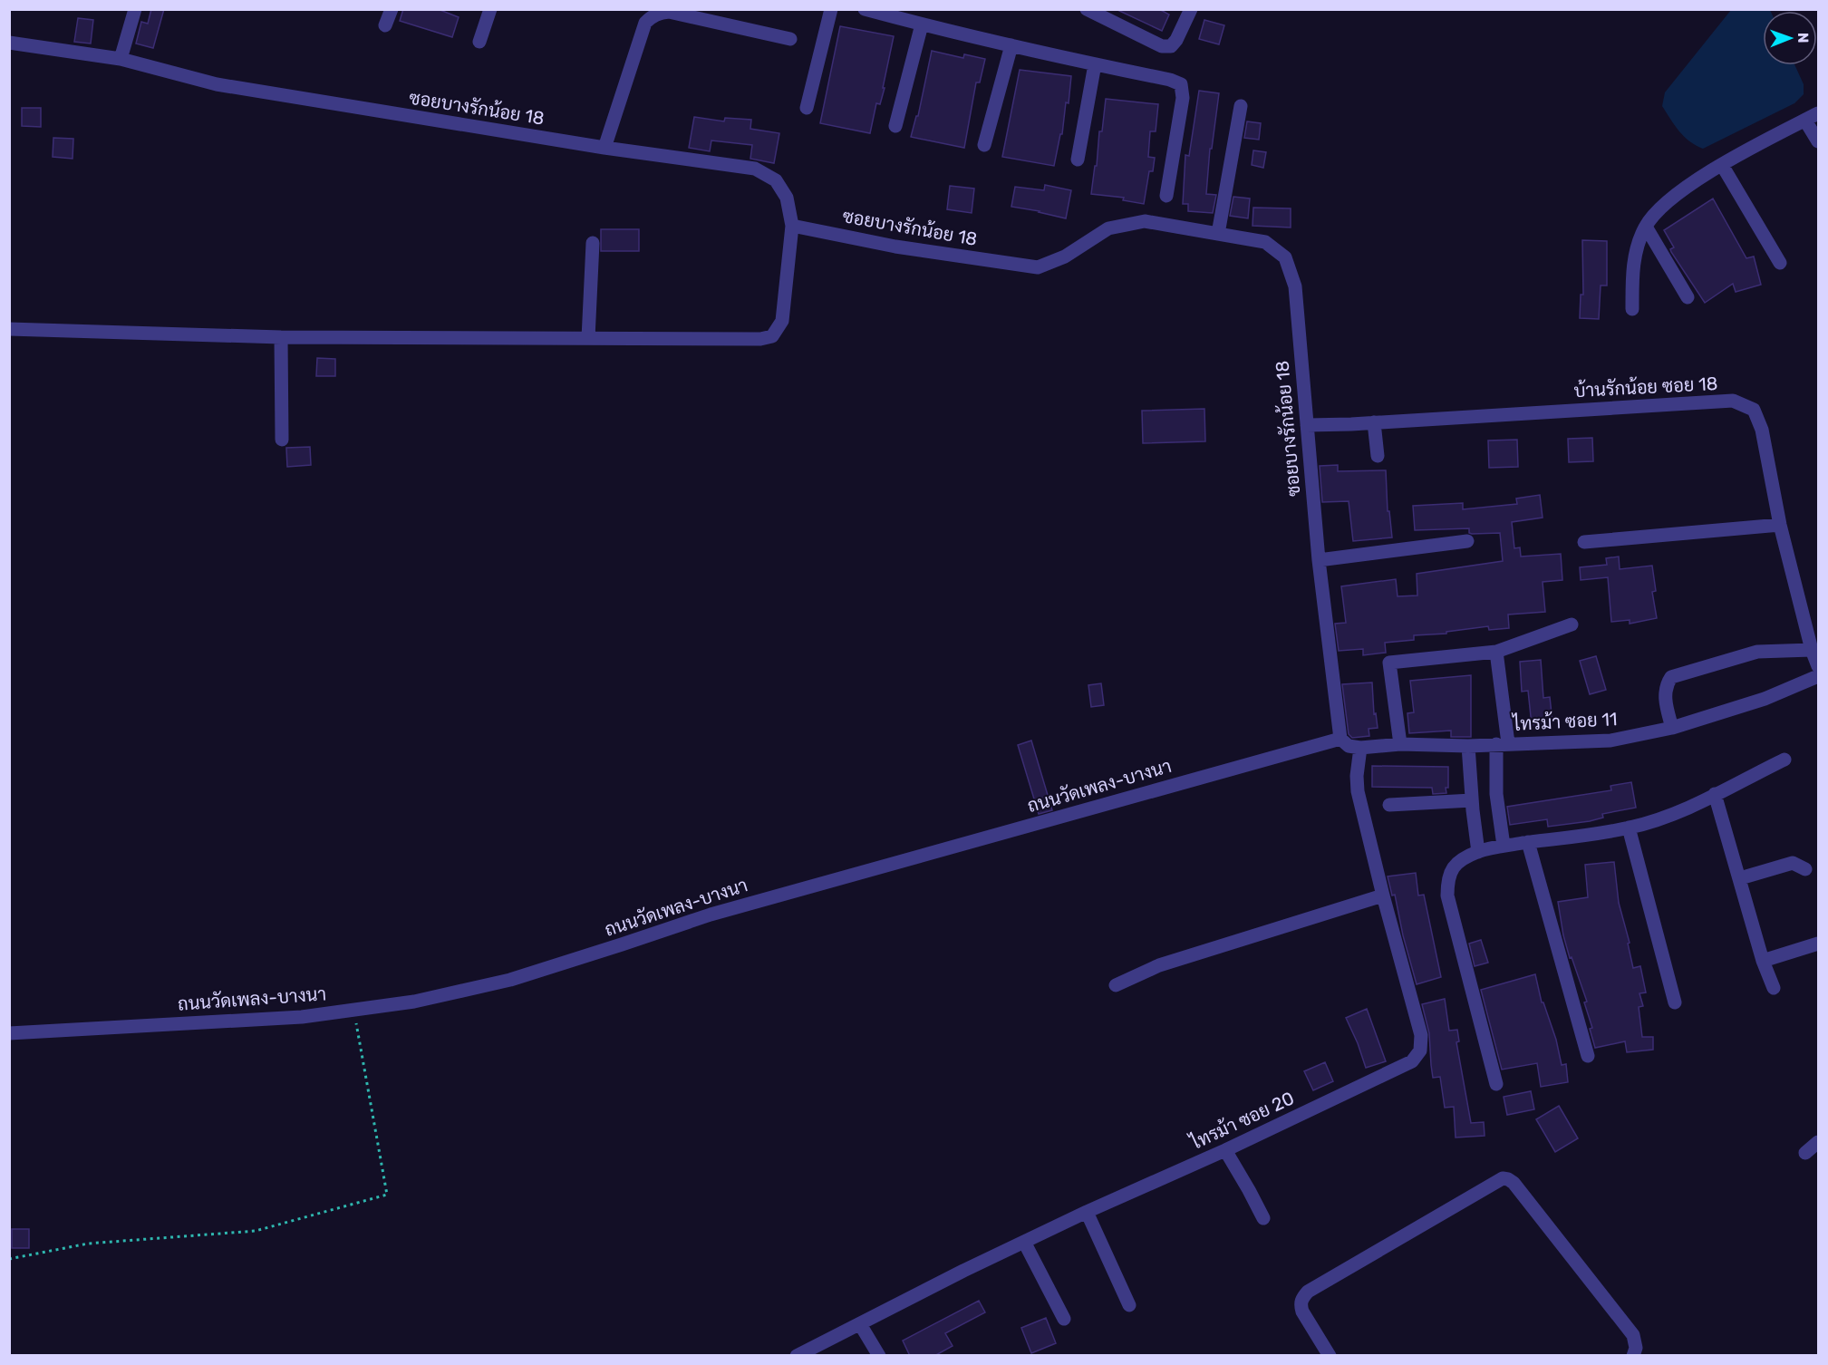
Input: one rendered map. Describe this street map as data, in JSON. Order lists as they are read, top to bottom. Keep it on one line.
{"streets":{"street":["ซอยบางรักน้อย 18","บ้านรักน้อย ซอย 18","ไทรม้า ซอย 11","ถนนวัดเพลง-บางนา","ไทรม้า ซอย 20"]},"crossings":[["ซอยบางรักน้อย 18","บ้านรักน้อย ซอย 18"],["ซอยบางรักน้อย 18","ไทรม้า ซอย 11"],["ซอยบางรักน้อย 18","ถนนวัดเพลง-บางนา"],["ไทรม้า ซอย 11","ถนนวัดเพลง-บางนา"],["ไทรม้า ซอย 11","ไทรม้า ซอย 20"]],"north":"right"}
